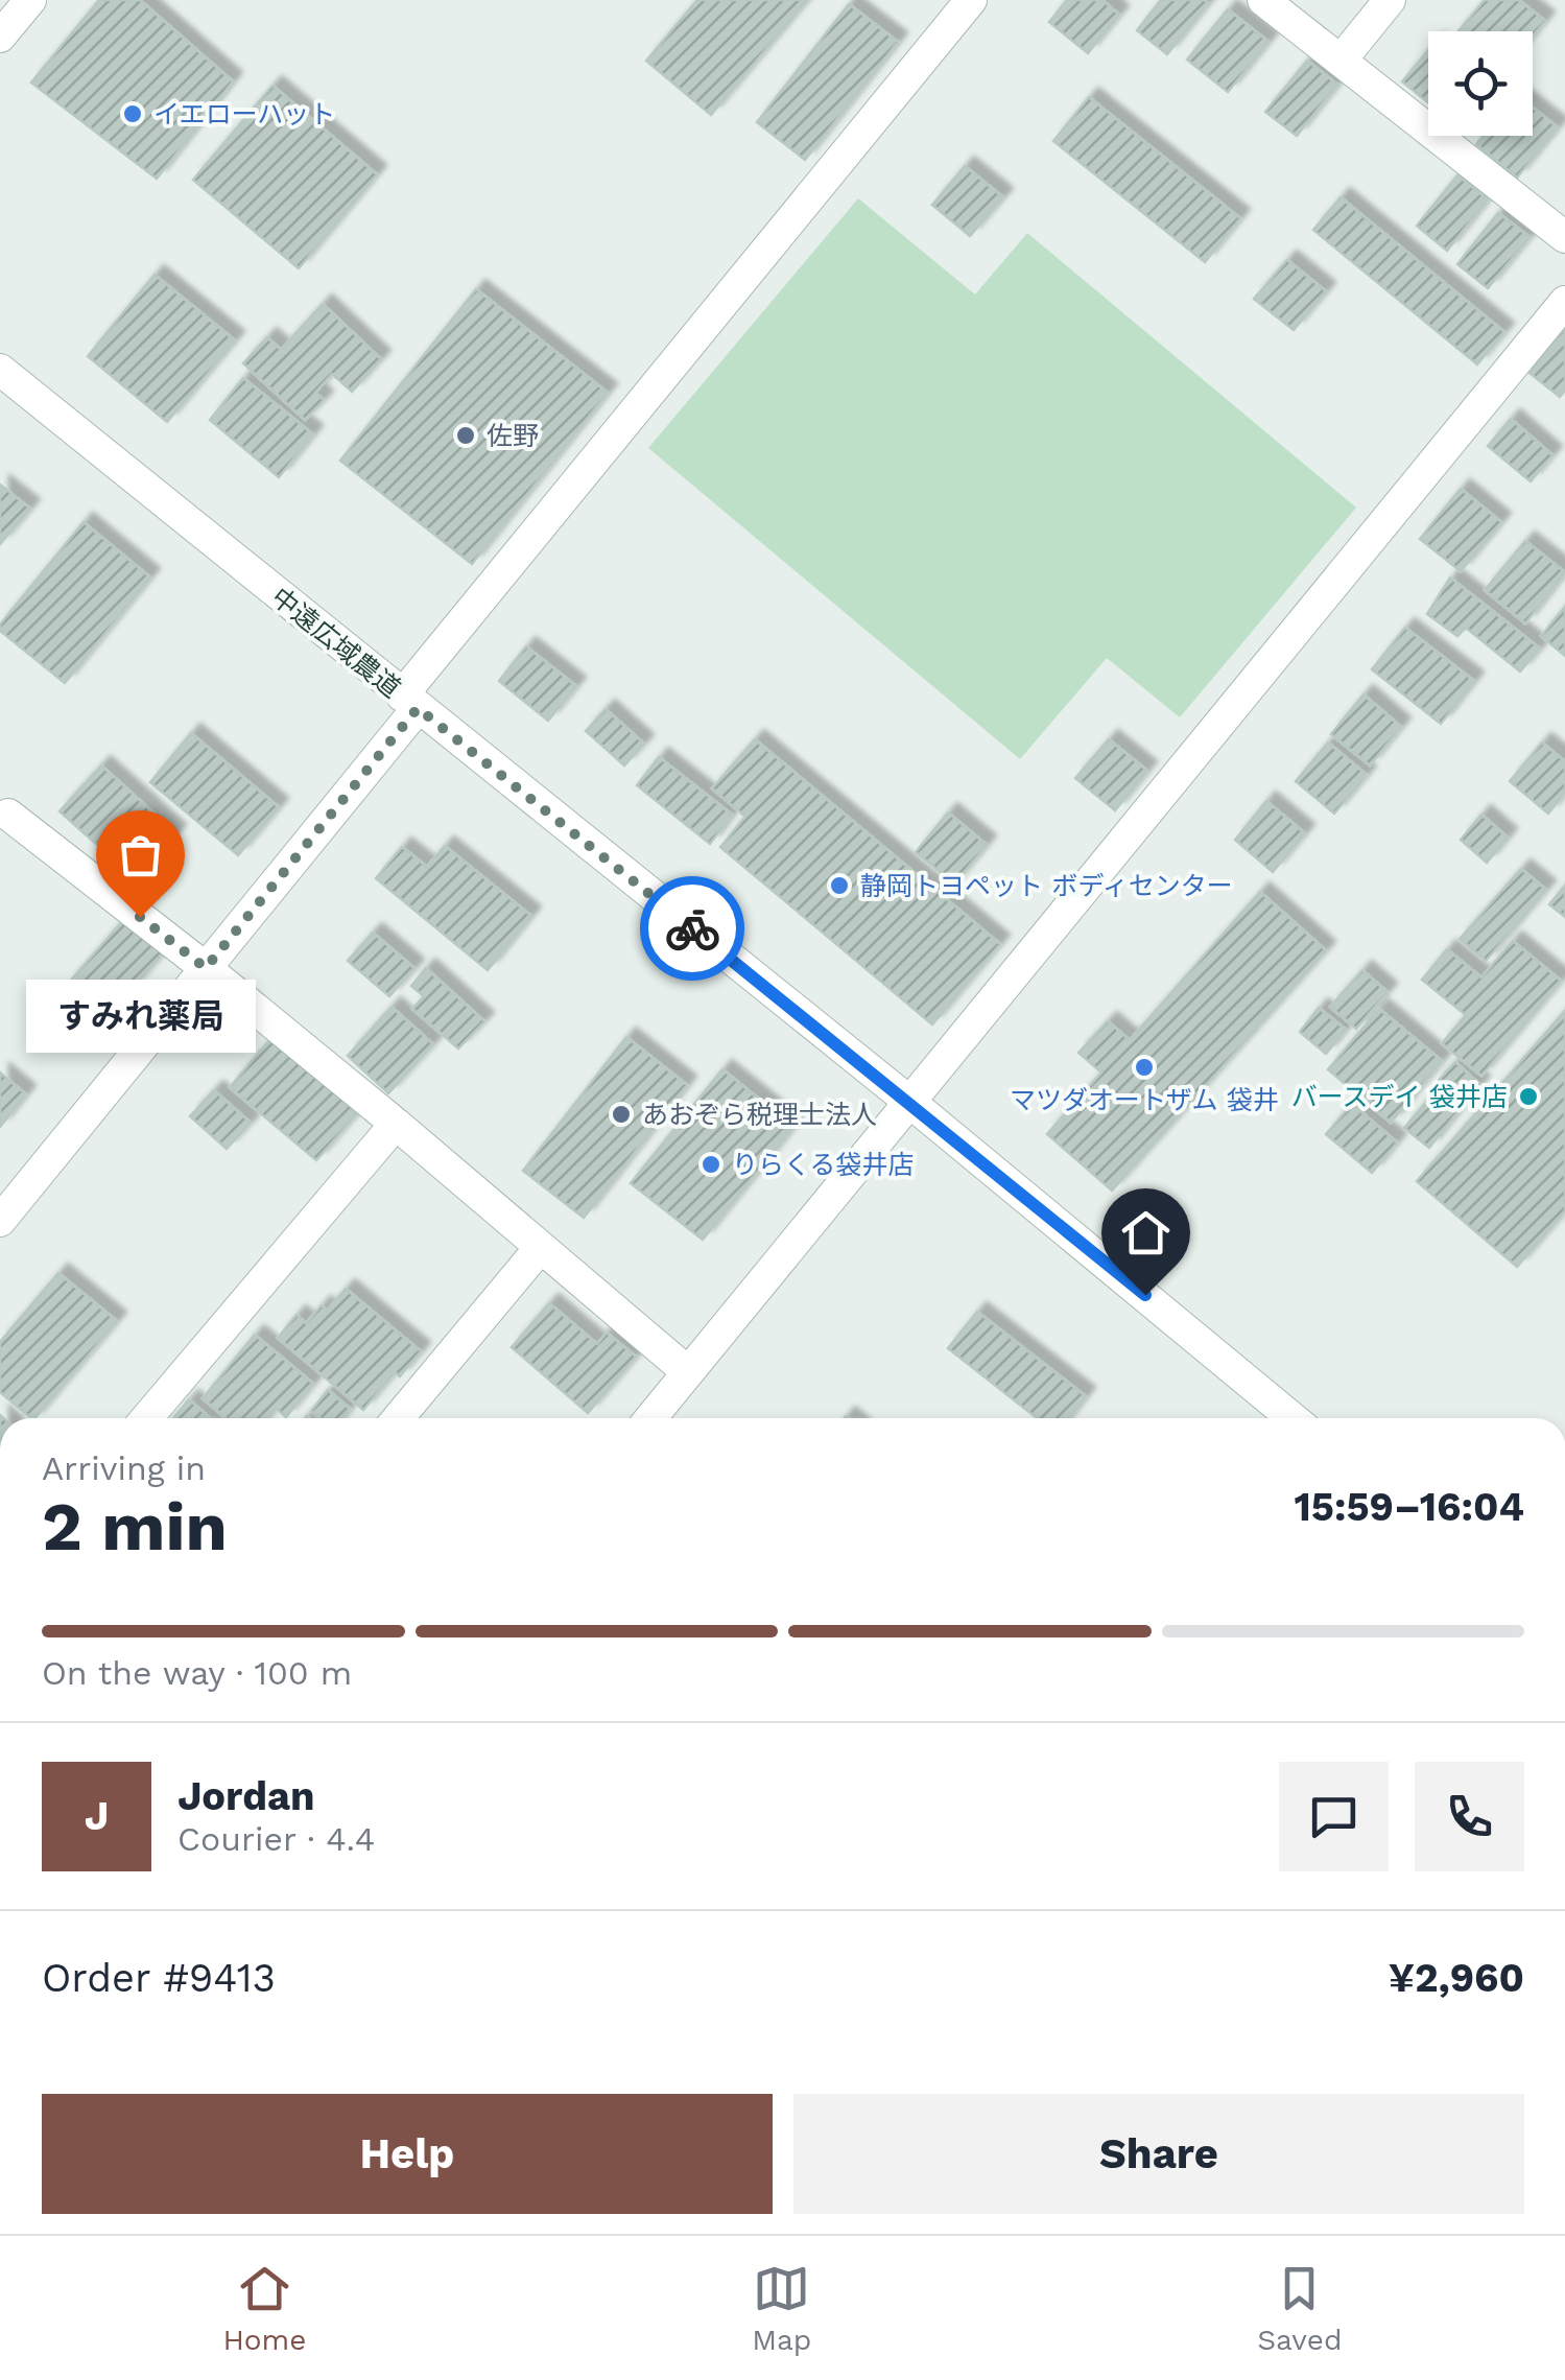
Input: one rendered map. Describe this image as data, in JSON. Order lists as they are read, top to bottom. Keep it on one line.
{"streets":{"street":["中遠広域農道"]},"places":["イエローハット","佐野","静岡トヨペット ボディセンター","すみれ薬局","マツダオートザム 袋井","バースデイ 袋井店","あおぞら税理士法人","りらくる袋井店"],"page":{"bubble":"すみれ薬局","heading":["2 min","Arriving in","15:59–16:04"],"panel":["Jordan","Courier · 4.4","Order #9413","¥2,960"],"bar":"On the way · 100 m","round":"J","buttons":["Help","Share"],"tabs":["Home","Map","Saved"]}}
